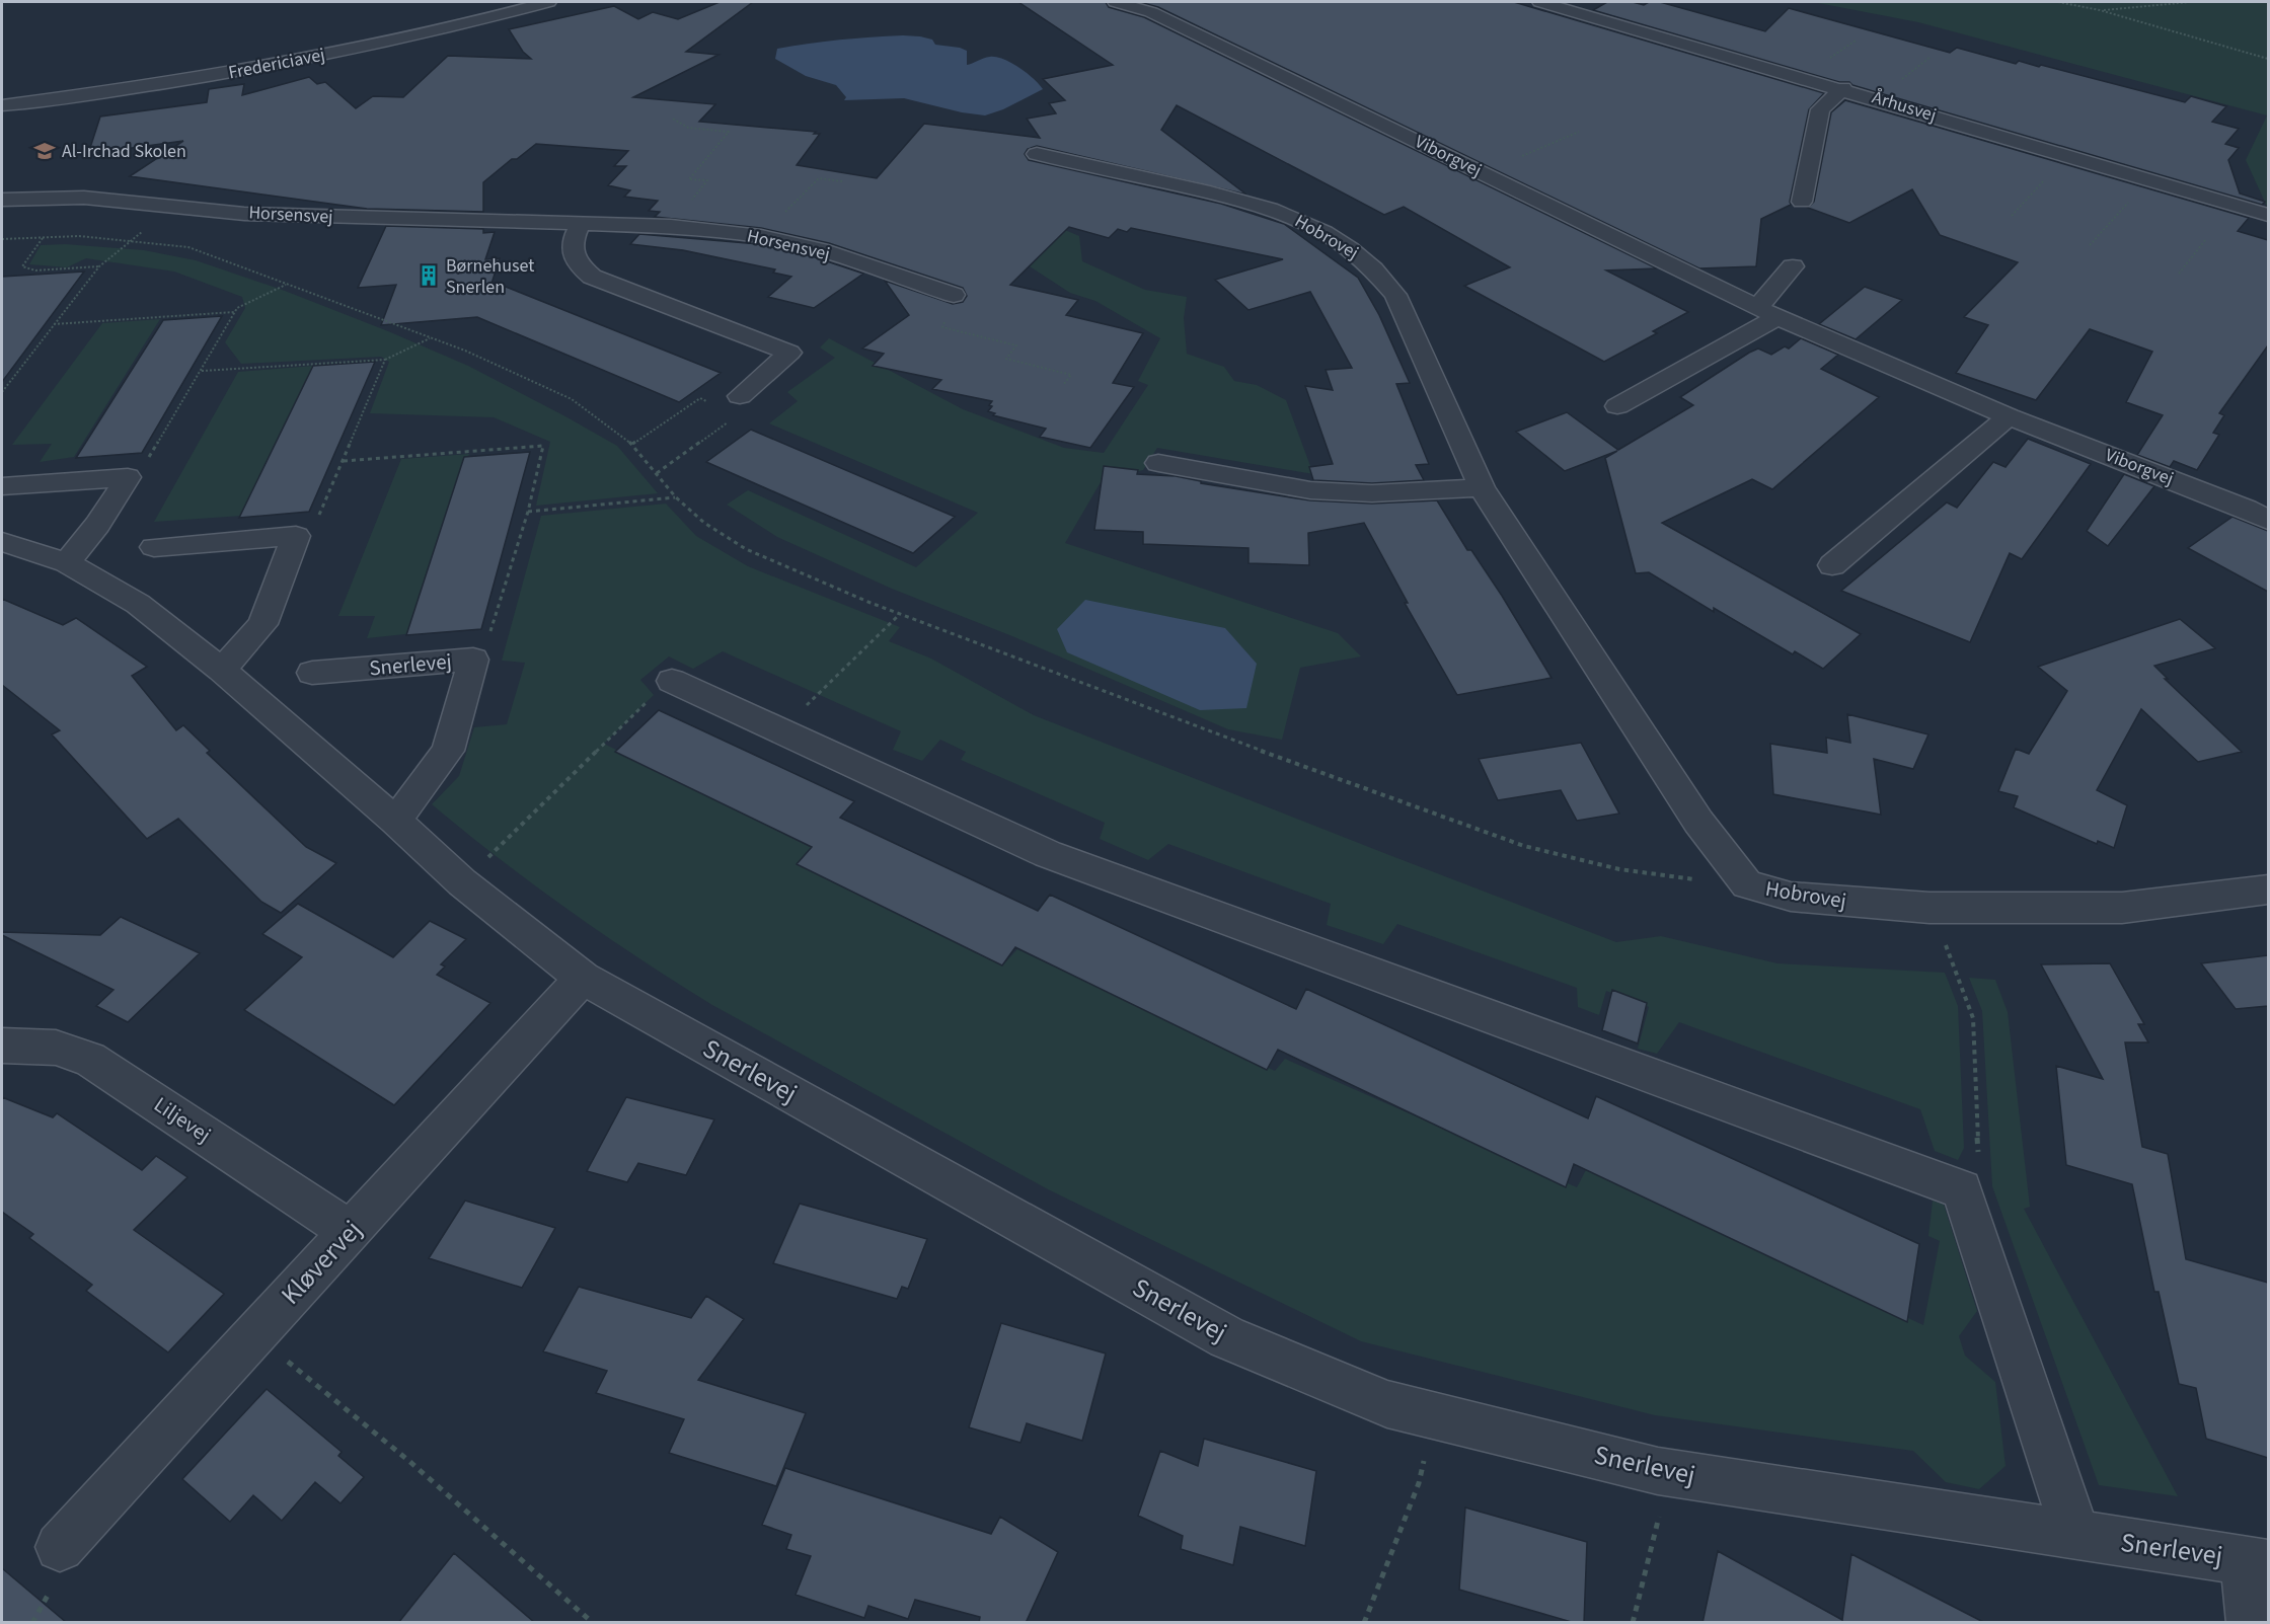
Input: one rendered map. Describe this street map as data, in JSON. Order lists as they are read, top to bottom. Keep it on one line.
{"streets":{"street":["Fredericiavej","Århusvej","Viborgvej","Horsensvej","Hobrovej","Snerlevej","Liljevej","Kløvervej"]},"crossings":[["Snerlevej","Kløvervej"],["Liljevej","Kløvervej"]],"places":{"school or university":["Al-Irchad Skolen"],"building":["Børnehuset Snerlen"]}}
